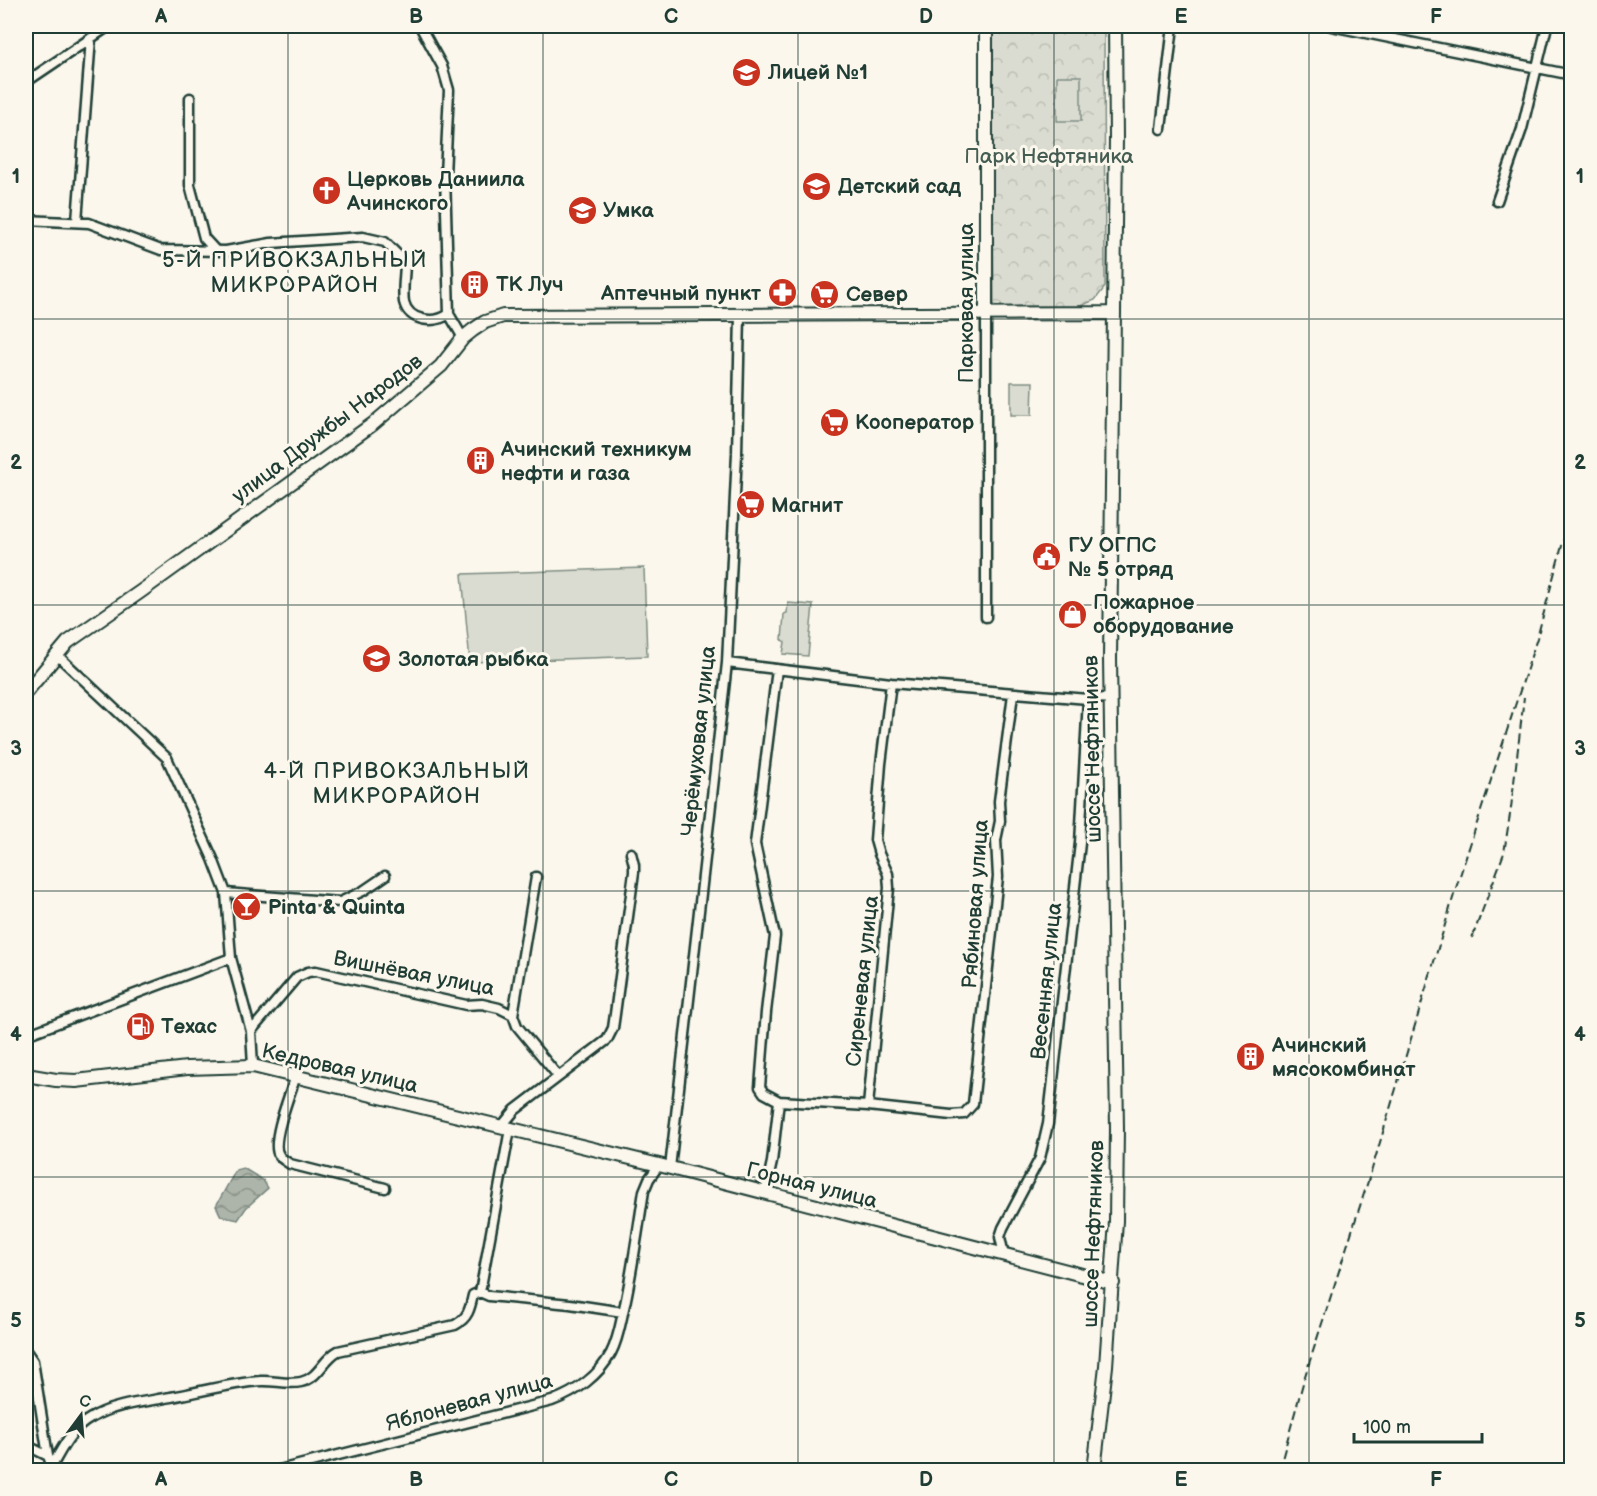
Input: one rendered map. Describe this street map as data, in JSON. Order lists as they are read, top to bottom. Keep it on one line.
{"streets":{"street":["Парковая улица","улица Дружбы Народов","Черёмуховая улица","шоссе Нефтяников","Рябиновая улица","Вишнёвая улица","Сиреневая улица","Весенняя улица","Кедровая улица","Горная улица","Яблоневая улица"]},"crossings":[["Парковая улица","улица Дружбы Народов"],["улица Дружбы Народов","Черёмуховая улица"],["улица Дружбы Народов","шоссе Нефтяников"],["Черёмуховая улица","Горная улица"],["Черёмуховая улица","Яблоневая улица"],["шоссе Нефтяников","Горная улица"],["Рябиновая улица","Сиреневая улица"],["Весенняя улица","Горная улица"],["Кедровая улица","Горная улица"]],"districts":["5-Й ПРИВОКЗАЛЬНЫЙ МИКРОРАЙОН","4-Й ПРИВОКЗАЛЬНЫЙ МИКРОРАЙОН"],"parks":["Парк Нефтяника"],"places":{"school or university":["Лицей №1","Детский сад","Умка","Золотая рыбка"],"church":["Церковь Даниила Ачинского"],"building":["ТК Луч","Ачинский техникум нефти и газа","Ачинский мясокомбинат"],"pharmacy":["Аптечный пункт"],"supermarket":["Север","Кооператор","Магнит"],"public building":["ГУ ОГПС № 5 отряд"],"shop":["Пожарное оборудование"],"bar":["Pinta & Quinta"],"fuel station":["Техас"]},"scale_bar":"100 m","north":"top","grid":{"columns":["A","B","C","D","E","F"],"rows":["1","2","3","4","5"]}}
